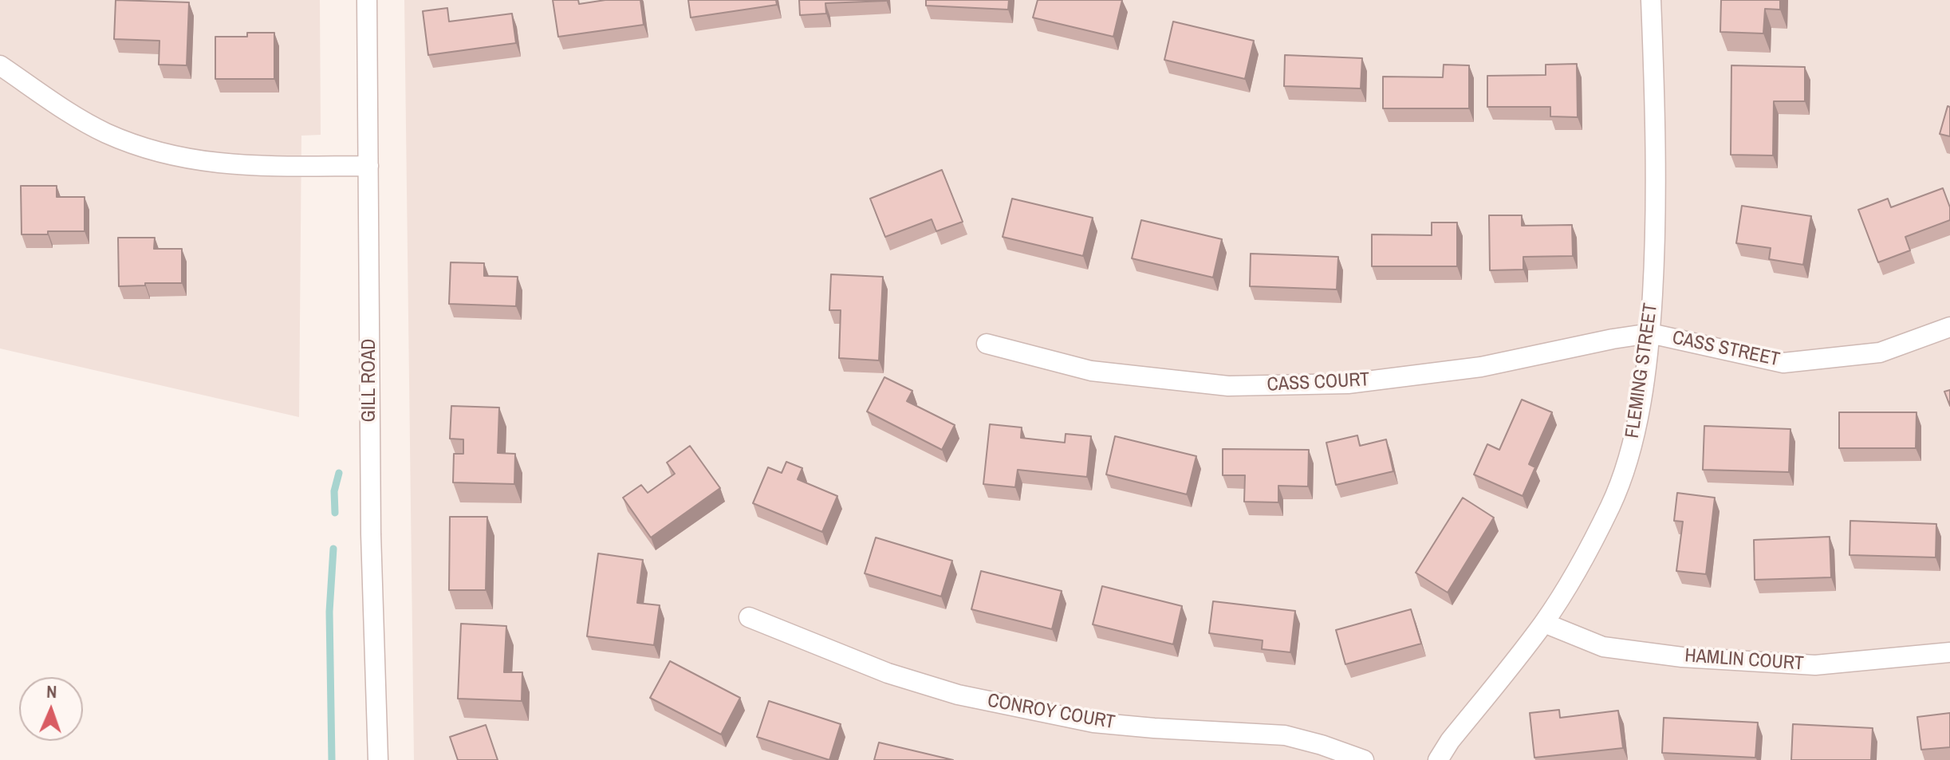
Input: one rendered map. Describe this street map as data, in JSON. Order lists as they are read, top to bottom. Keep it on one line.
{"streets":{"street":["CASS STREET","FLEMING STREET","GILL ROAD","CASS COURT","HAMLIN COURT","CONROY COURT"]},"crossings":[["CASS STREET","FLEMING STREET"],["CASS STREET","CASS COURT"],["FLEMING STREET","CASS COURT"],["FLEMING STREET","HAMLIN COURT"]],"north":"top"}
